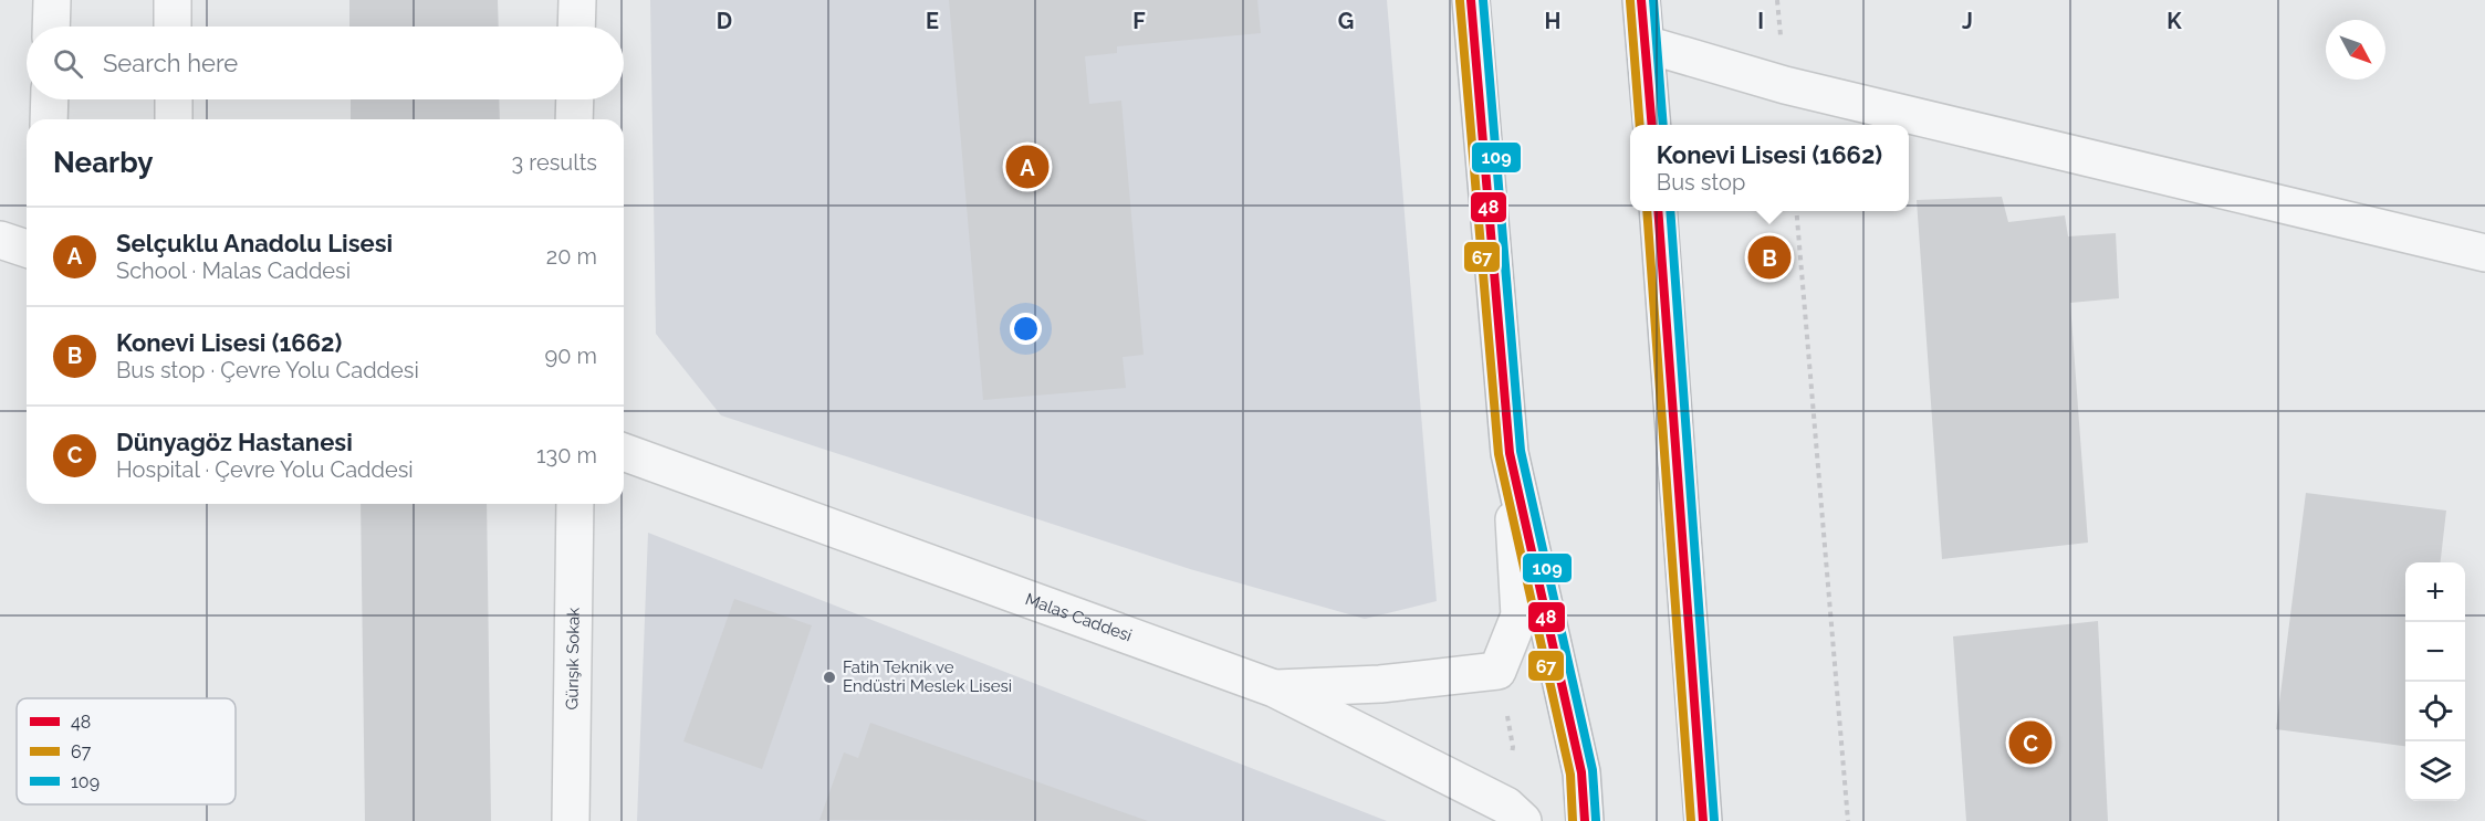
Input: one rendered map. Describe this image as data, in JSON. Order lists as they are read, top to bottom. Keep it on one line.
{"streets":{"street":["Malas Caddesi","Gürışık Sokak"]},"places":["Fatih Teknik ve Endüstri Meslek Lisesi"],"lines":["transit line 48","transit line 109","transit line 67"],"legend":["48","67","109"],"north":"bottom right","page":{"search":"Search here","heading":["Nearby","3 results"],"popup":["Konevi Lisesi (1662)","Bus stop"],"pins":["A","B","C"],"list":[{"mark":"A","name":"Selçuklu Anadolu Lisesi","note":"School · Malas Caddesi","value":"20 m"},{"mark":"B","name":"Konevi Lisesi (1662)","note":"Bus stop · Çevre Yolu Caddesi","value":"90 m"},{"mark":"C","name":"Dünyagöz Hastanesi","note":"Hospital · Çevre Yolu Caddesi","value":"130 m"}],"map_buttons":["+","−"]},"grid":{"columns":["D","E","F","G","H","I","J","K"]}}
